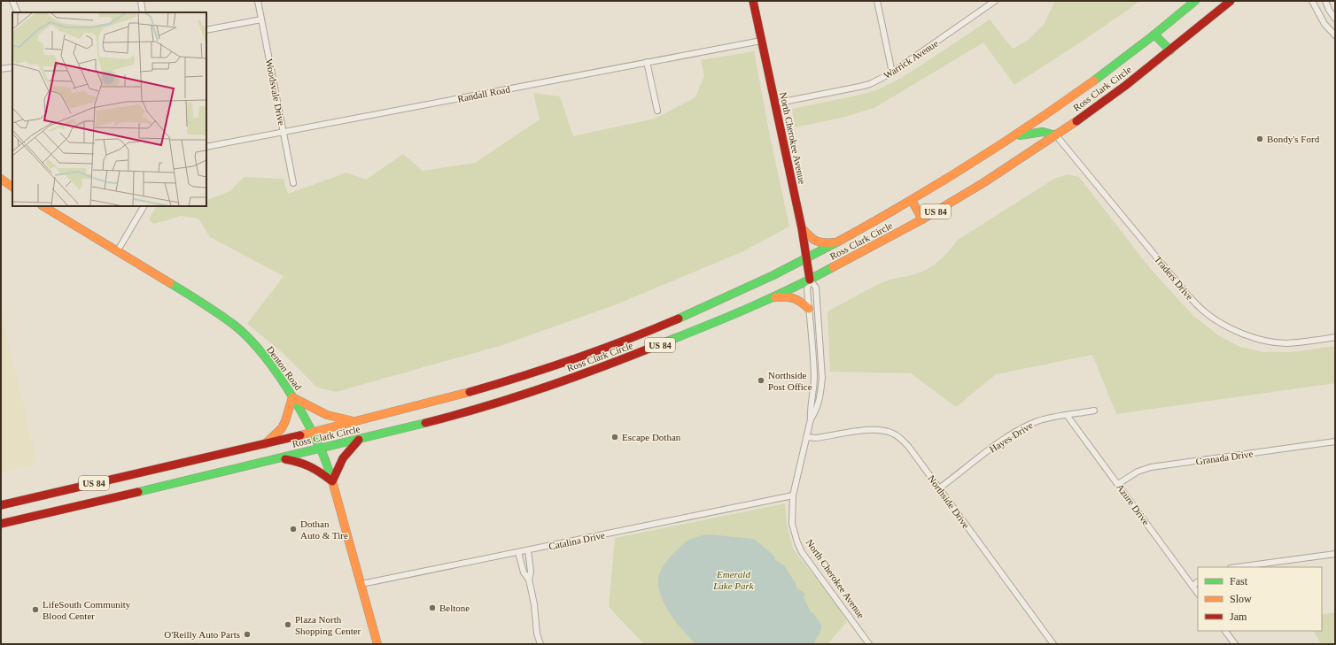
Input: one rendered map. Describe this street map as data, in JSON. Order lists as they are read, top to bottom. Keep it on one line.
{"streets":{"main road":["Ross Clark Circle","North Cherokee Avenue","US 84","Denton Road"],"street":["Warrick Avenue","Woodsvale Drive","Randall Road","Traders Drive","Hayes Drive","Granada Drive","Northside Drive","Azure Drive","Catalina Drive"]},"crossings":[["Warrick Avenue","North Cherokee Avenue"],["Ross Clark Circle","North Cherokee Avenue"],["Ross Clark Circle","Traders Drive"],["Ross Clark Circle","Denton Road"],["Woodsvale Drive","Randall Road"],["Randall Road","North Cherokee Avenue"],["North Cherokee Avenue","Northside Drive"],["North Cherokee Avenue","Catalina Drive"],["Denton Road","Catalina Drive"],["Hayes Drive","Northside Drive"],["Hayes Drive","Azure Drive"],["Granada Drive","Azure Drive"]],"parks":["Emerald Lake Park"],"places":["Bondy's Ford","Northside Post Office","Escape Dothan","Dothan Auto & Tire","Beltone","LifeSouth Community Blood Center","Plaza North Shopping Center","O'Reilly Auto Parts"],"legend":["Fast","Slow","Jam"]}
